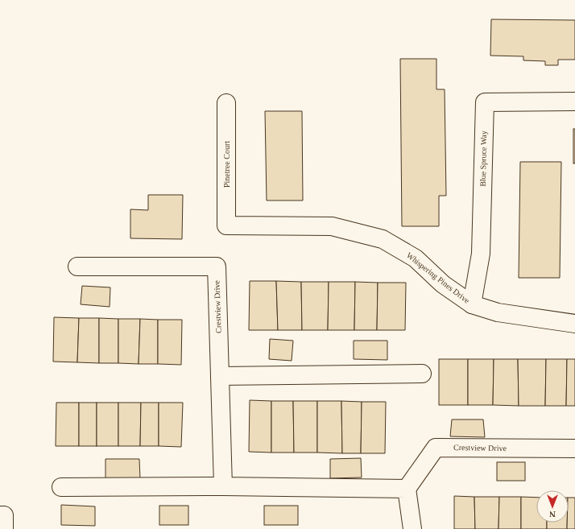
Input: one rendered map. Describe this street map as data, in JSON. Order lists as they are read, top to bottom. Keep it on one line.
{"streets":{"street":["Blue Spruce Way","Pinetree Court","Whispering Pines Drive","Crestview Drive"]},"crossings":[["Blue Spruce Way","Whispering Pines Drive"],["Pinetree Court","Whispering Pines Drive"]],"north":"bottom"}
